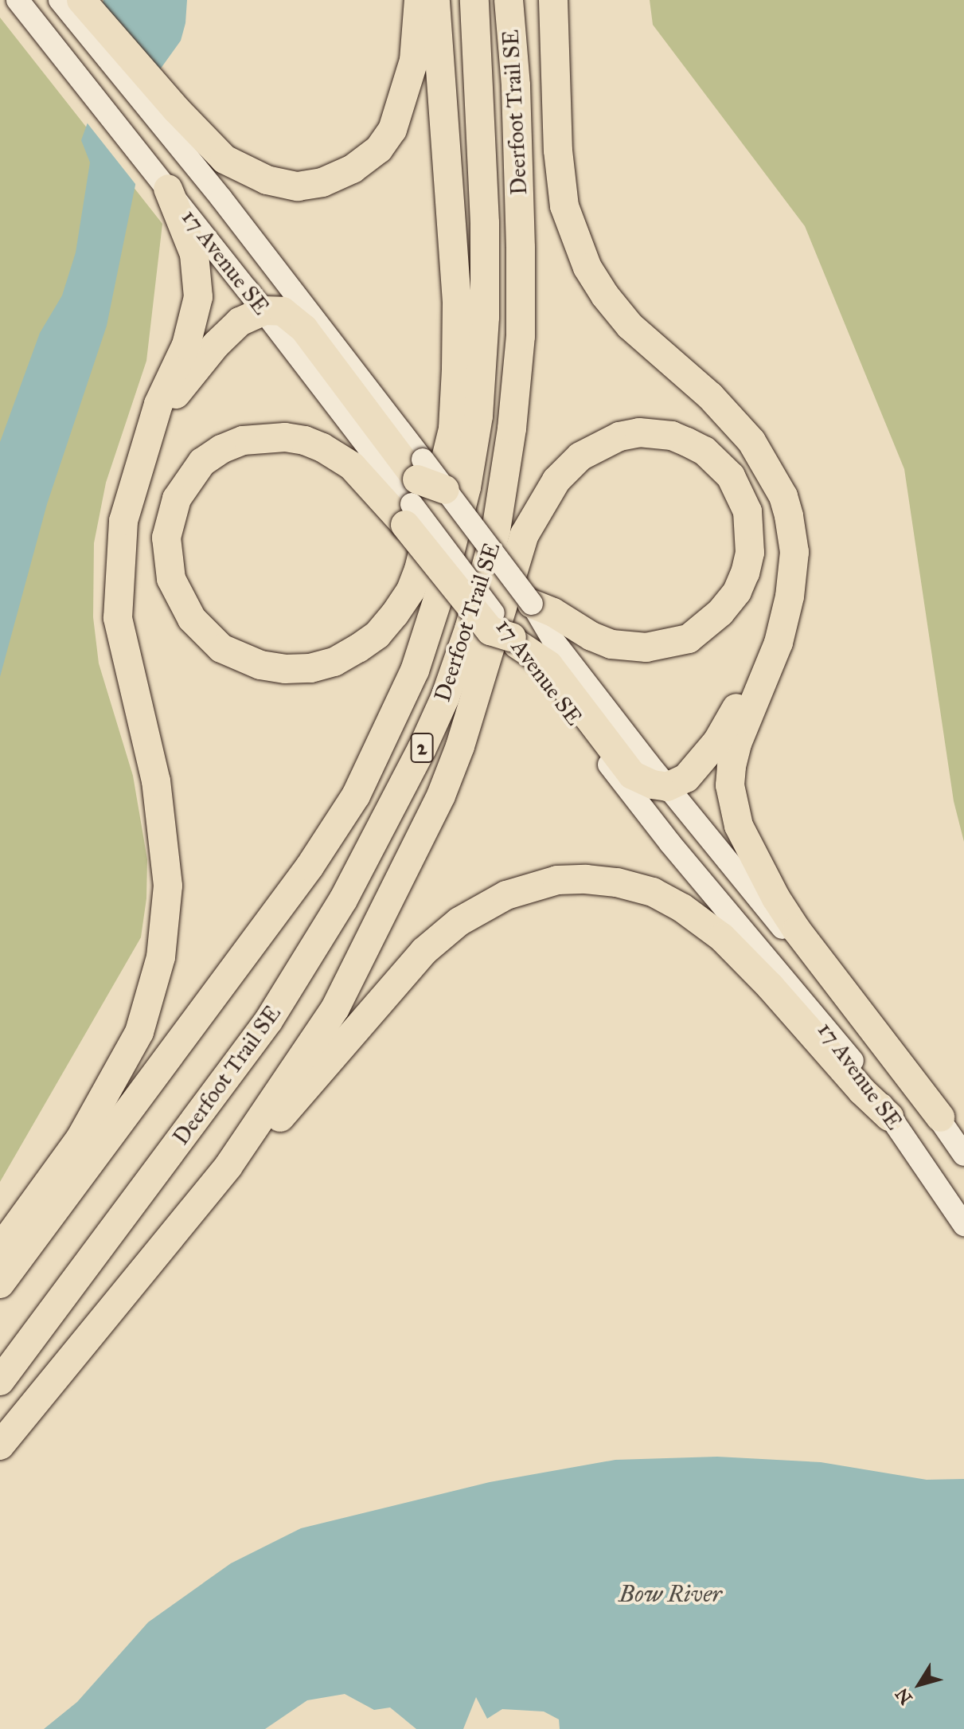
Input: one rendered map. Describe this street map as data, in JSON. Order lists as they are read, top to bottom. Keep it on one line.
{"streets":{"highway":["Deerfoot Trail SE","2"],"main road":["17 Avenue SE"]},"water":["Bow River"],"north":"bottom left"}
